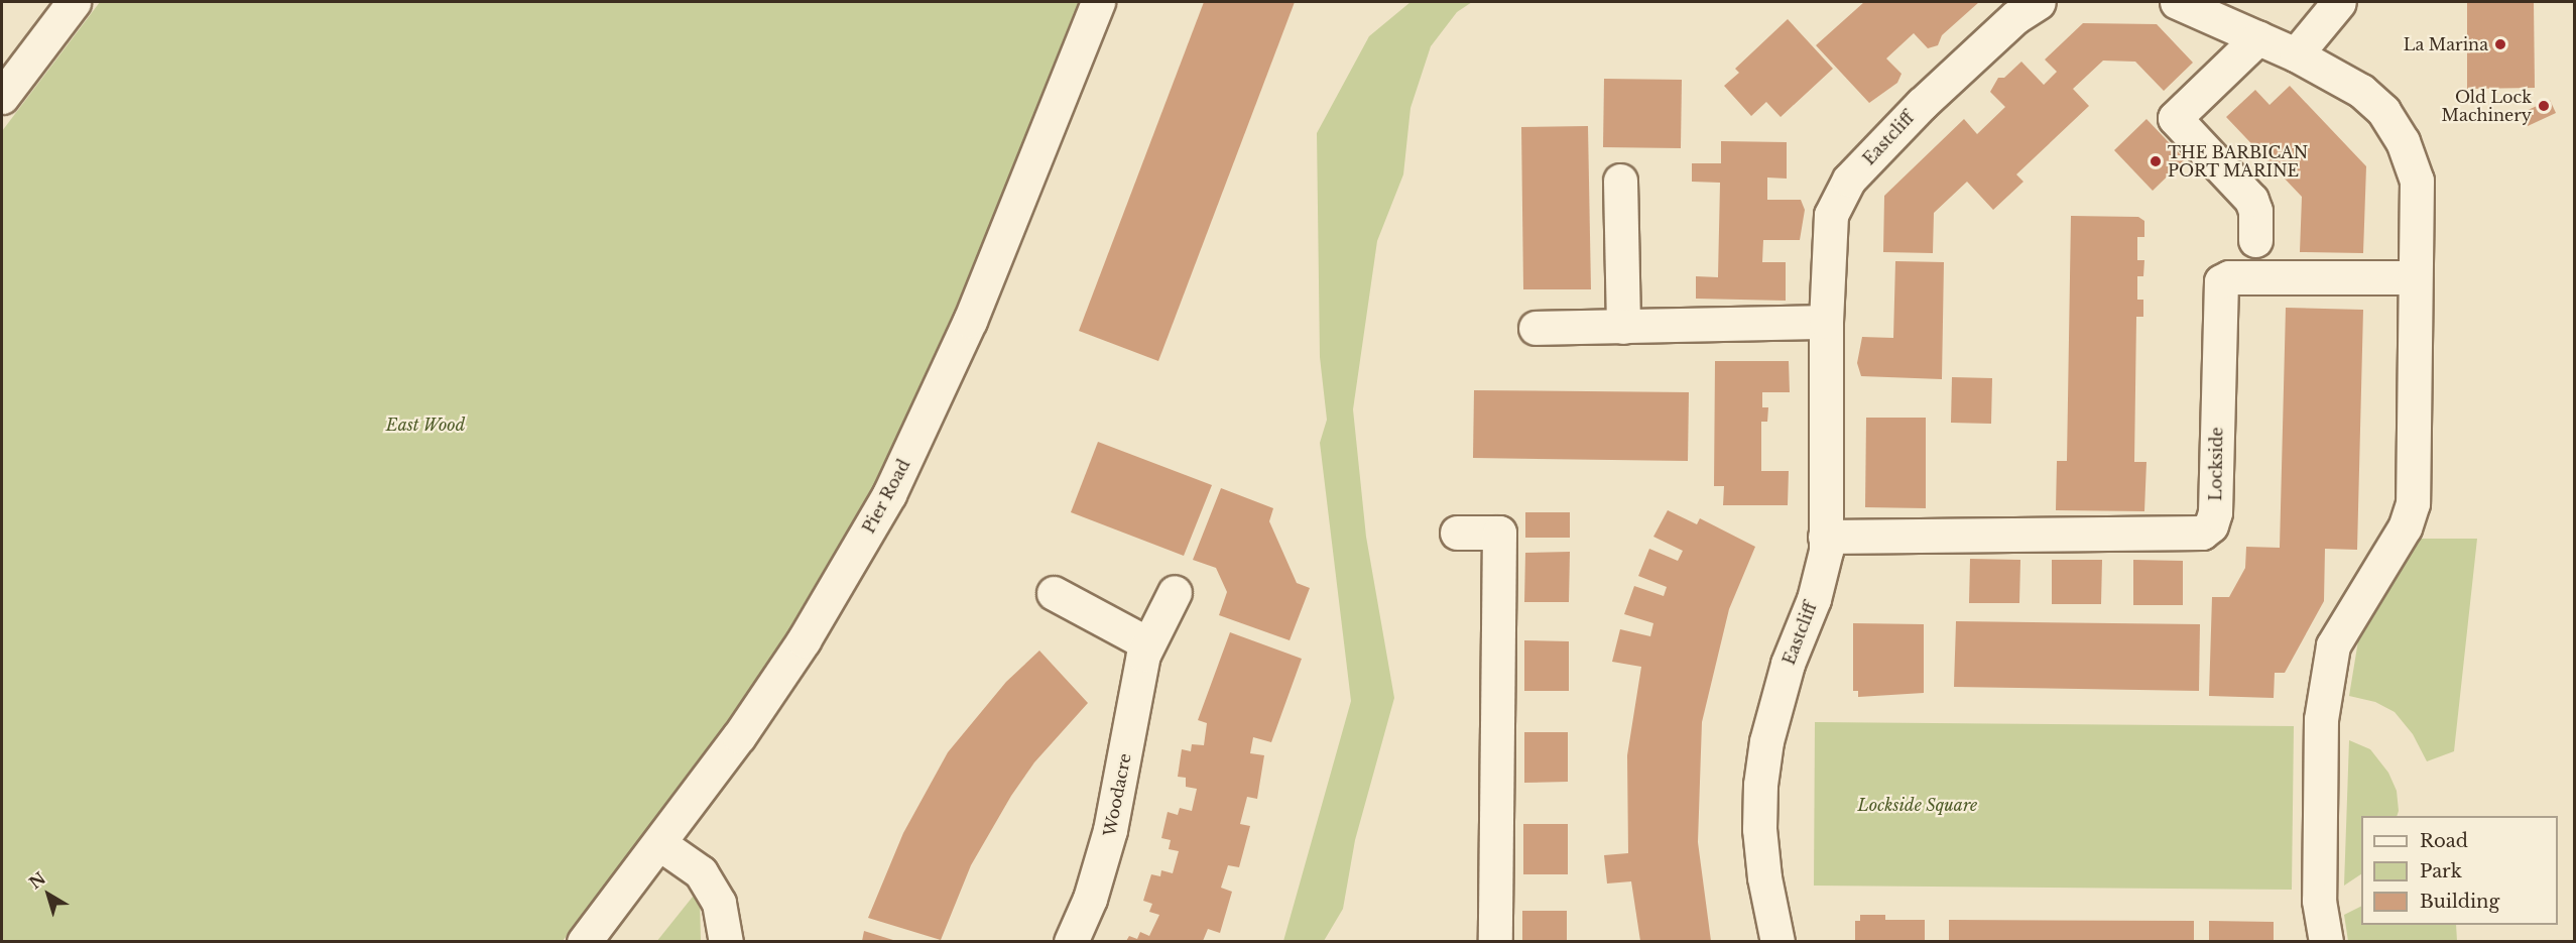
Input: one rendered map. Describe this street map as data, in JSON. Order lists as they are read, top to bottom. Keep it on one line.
{"streets":{"street":["Eastcliff","Lockside","Pier Road","Woodacre"]},"crossings":[["Eastcliff","Lockside"]],"parks":["East Wood","Lockside Square"],"places":["La Marina","Old Lock Machinery","THE BARBICAN PORT MARINE"],"legend":["Road","Park","Building"],"north":"top left"}
